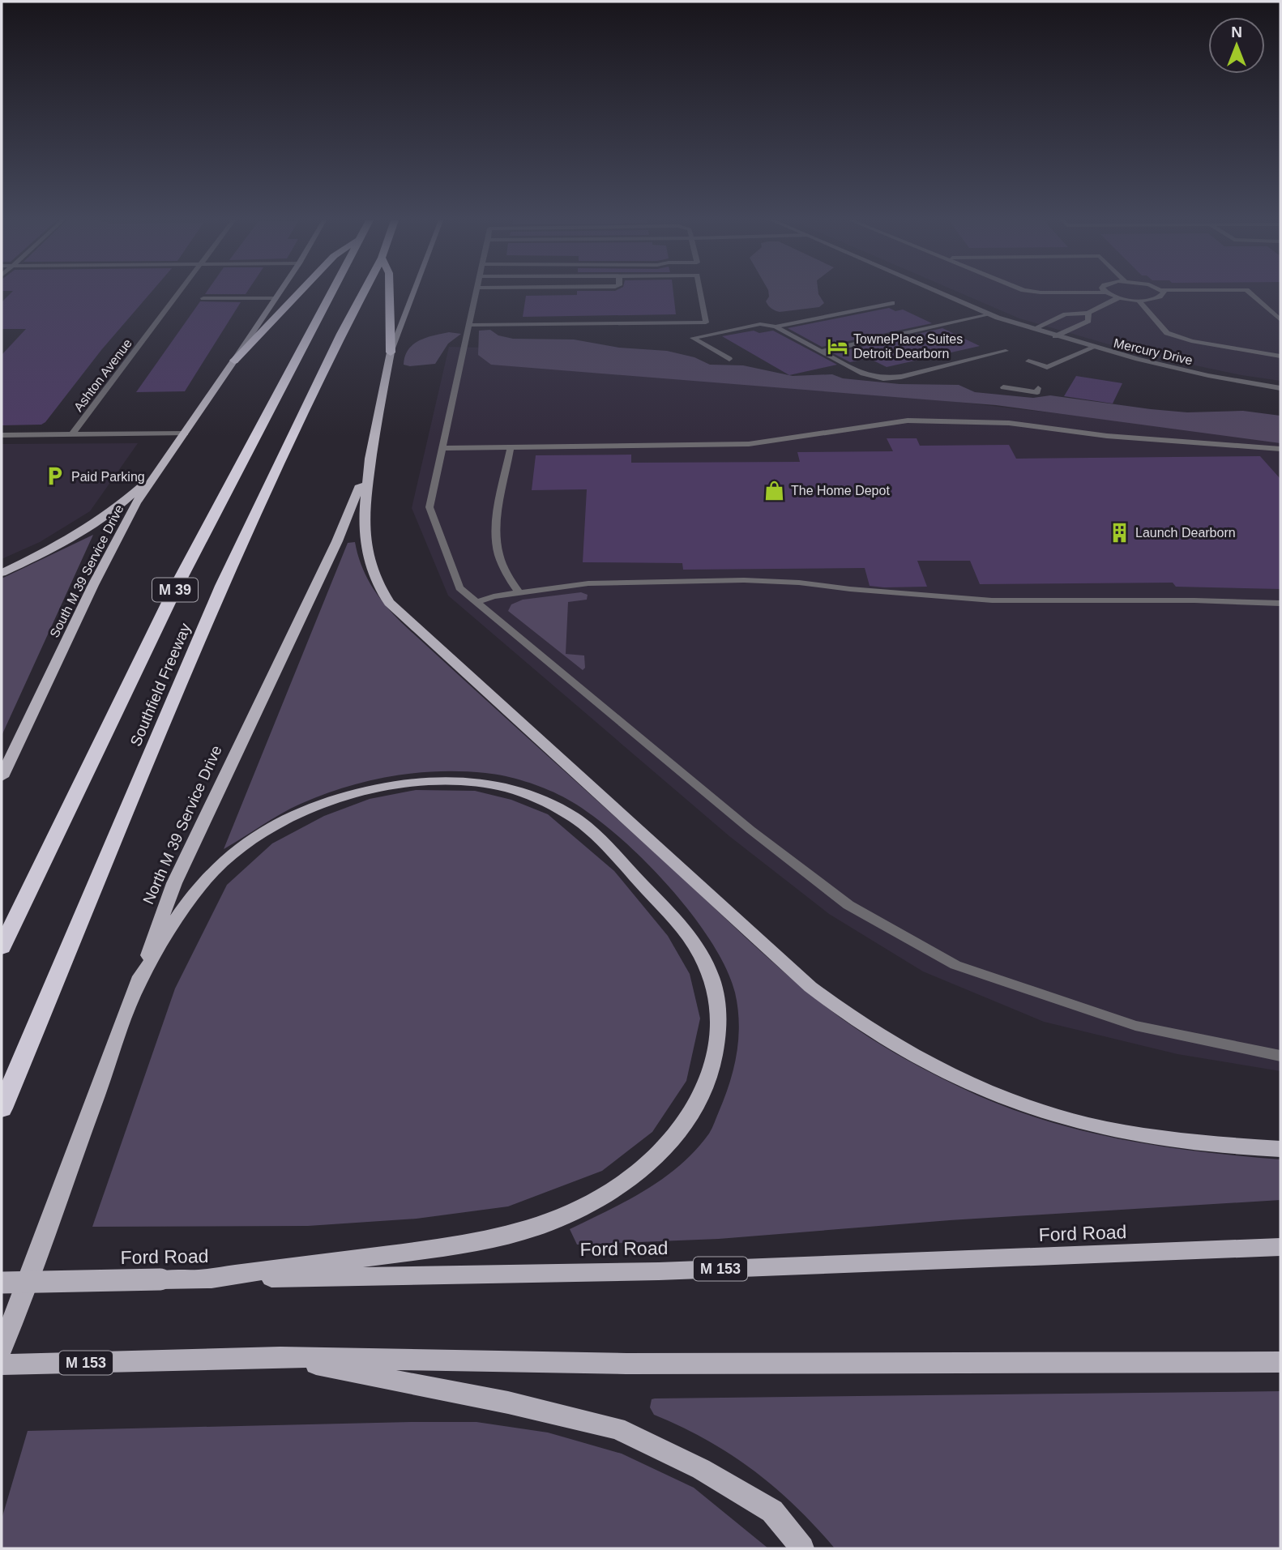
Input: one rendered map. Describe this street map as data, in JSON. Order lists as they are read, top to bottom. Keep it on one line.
{"streets":{"highway":["M 39","Southfield Freeway"],"main road":["South M 39 Service Drive","North M 39 Service Drive","Ford Road","M 153"],"street":["Mercury Drive","Ashton Avenue"]},"places":{"hotel":["TownePlace Suites Detroit Dearborn"],"parking":["Paid Parking"],"shop":["The Home Depot"],"building":["Launch Dearborn"]},"north":"top"}
